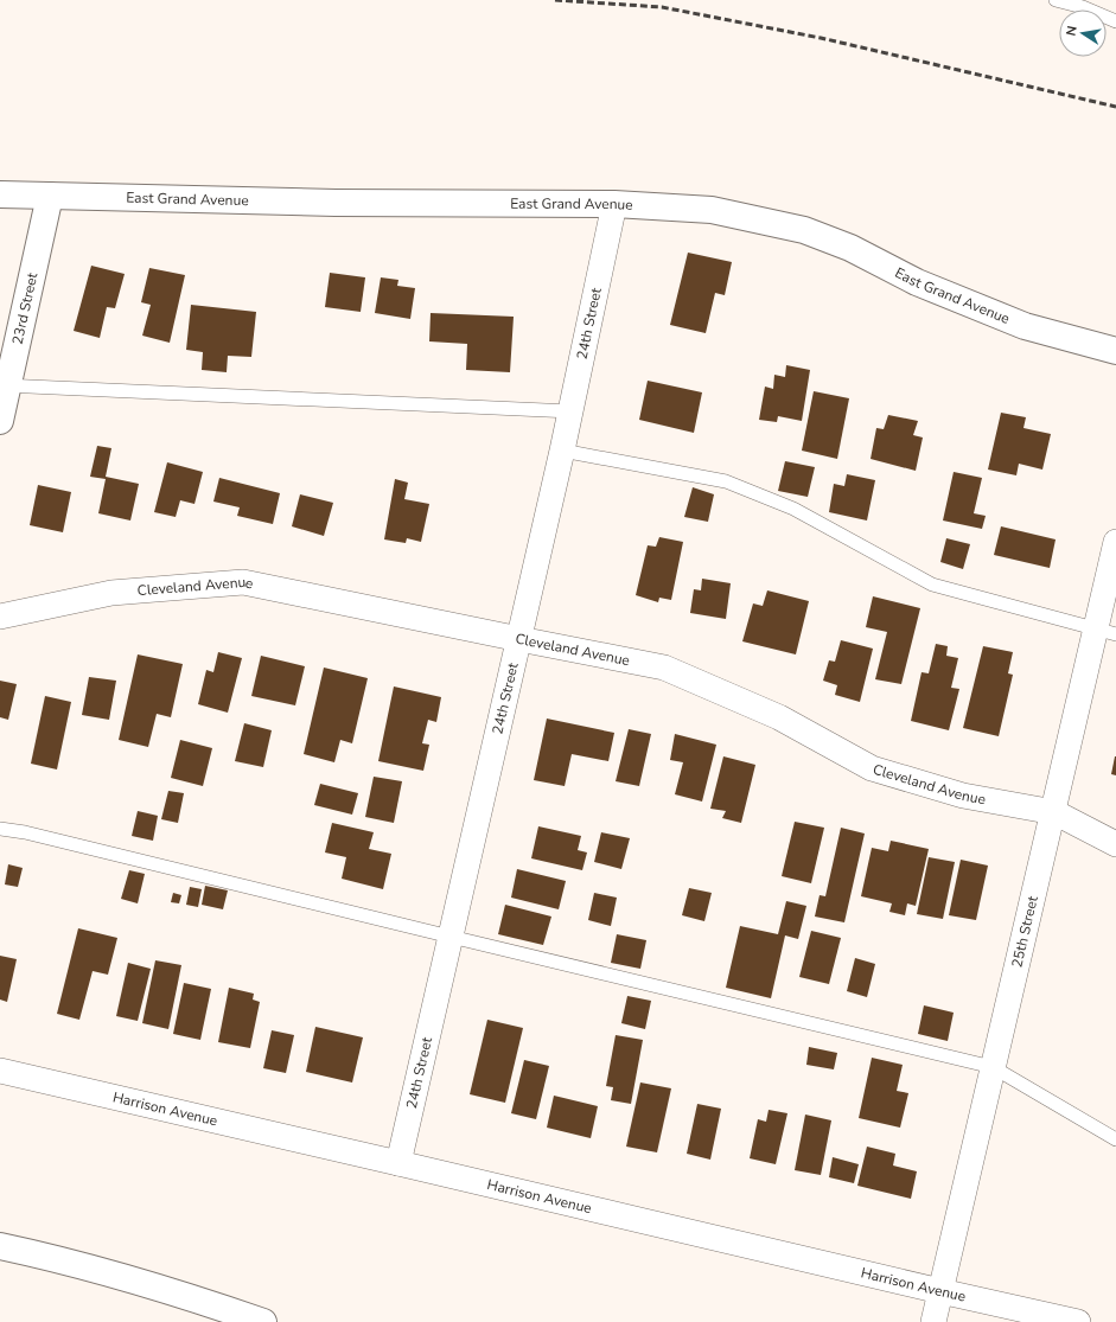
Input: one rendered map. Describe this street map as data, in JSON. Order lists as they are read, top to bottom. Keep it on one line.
{"streets":{"main road":["East Grand Avenue","23rd Street"],"street":["24th Street","Cleveland Avenue","25th Street","Harrison Avenue"]},"crossings":[["East Grand Avenue","23rd Street"],["East Grand Avenue","24th Street"],["24th Street","Cleveland Avenue"],["24th Street","Harrison Avenue"],["Cleveland Avenue","25th Street"],["25th Street","Harrison Avenue"]],"north":"left"}
